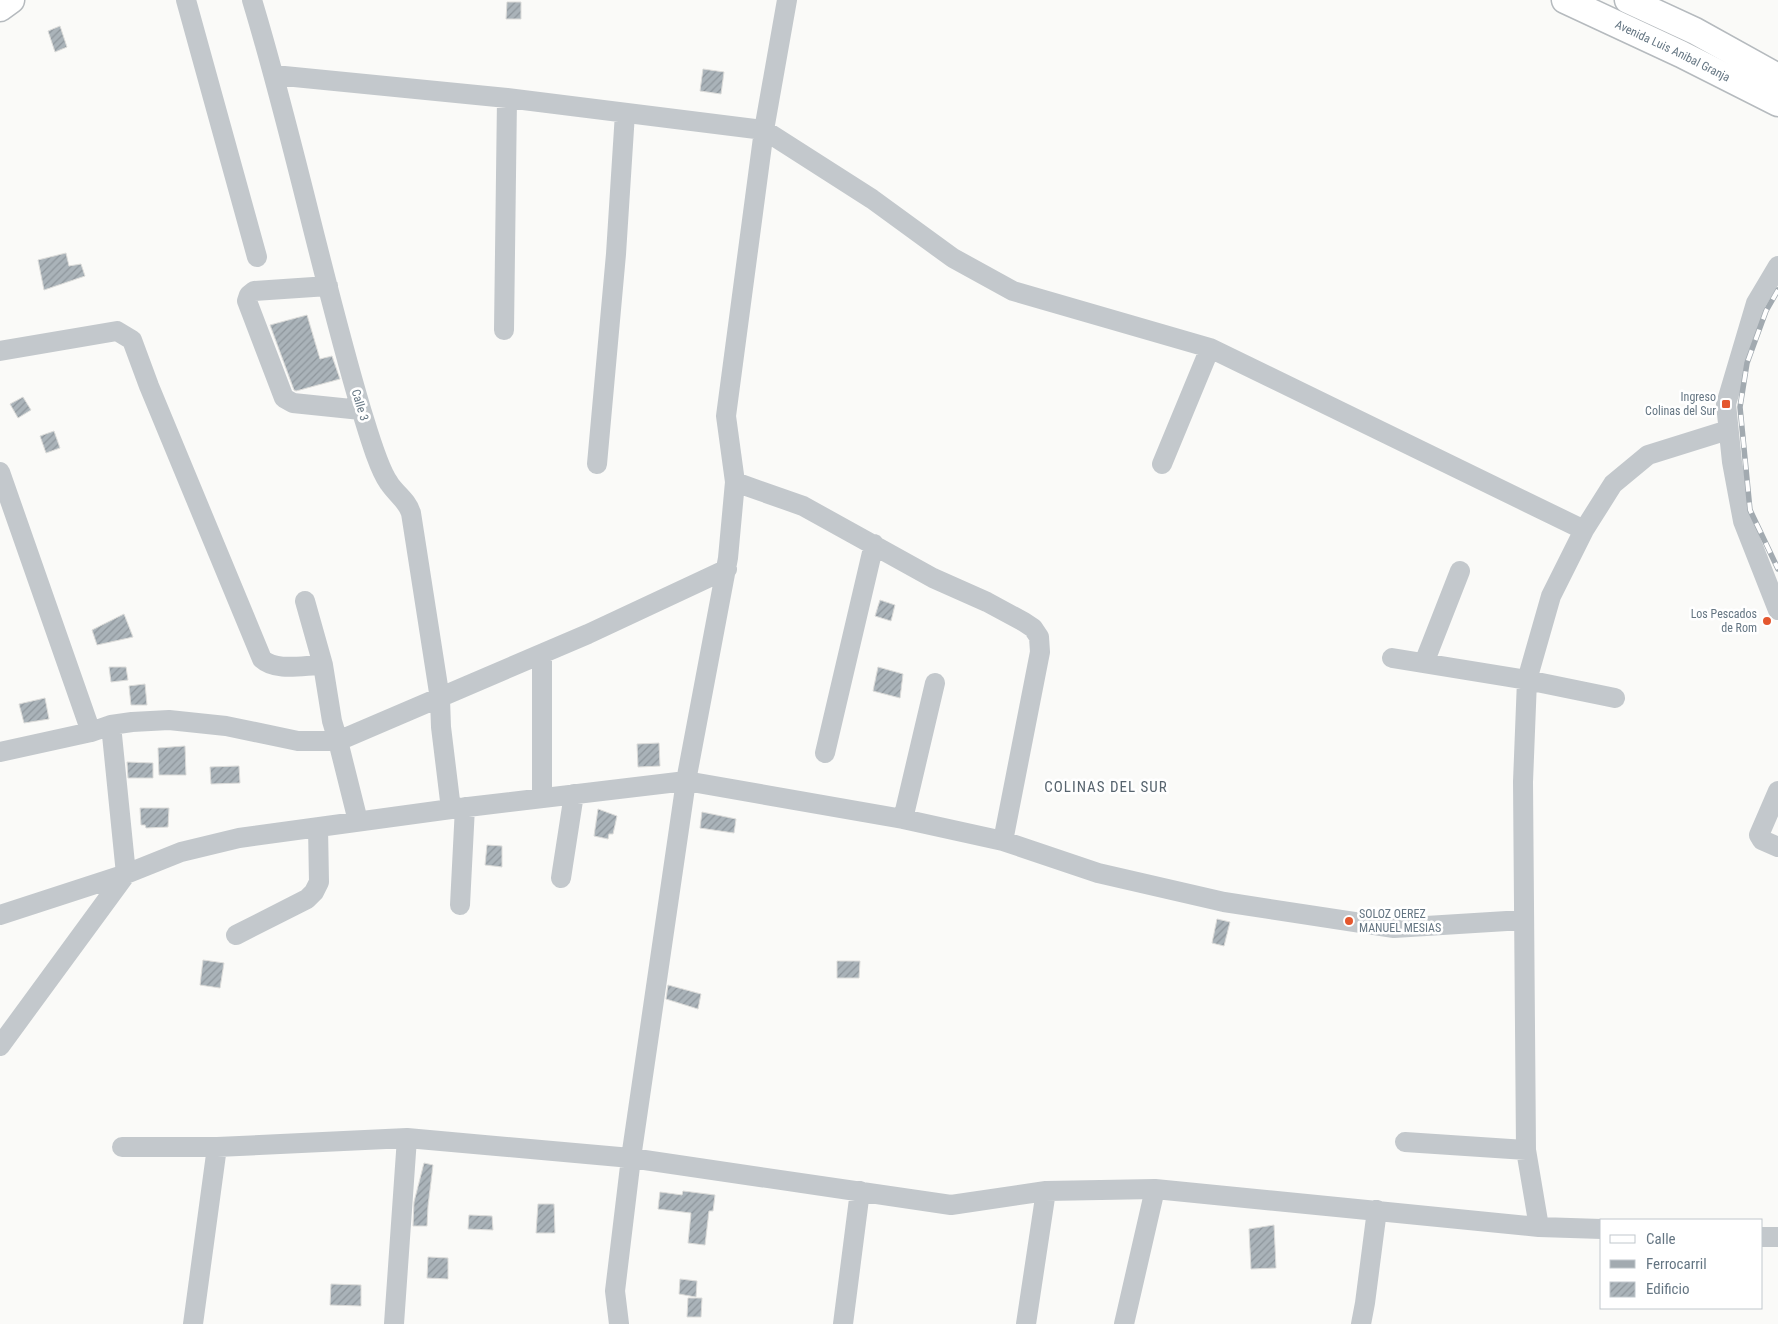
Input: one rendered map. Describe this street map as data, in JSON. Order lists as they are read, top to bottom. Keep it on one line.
{"streets":{"main road":["Avenida Luis Anibal Granja"],"street":["Calle 3"]},"districts":["COLINAS DEL SUR"],"places":{"transit":["Ingreso Colinas del Sur"],"other":["Los Pescados de Rom","SOLOZ OEREZ MANUEL MESIAS"]},"legend":["Calle","Ferrocarril","Edificio"]}
